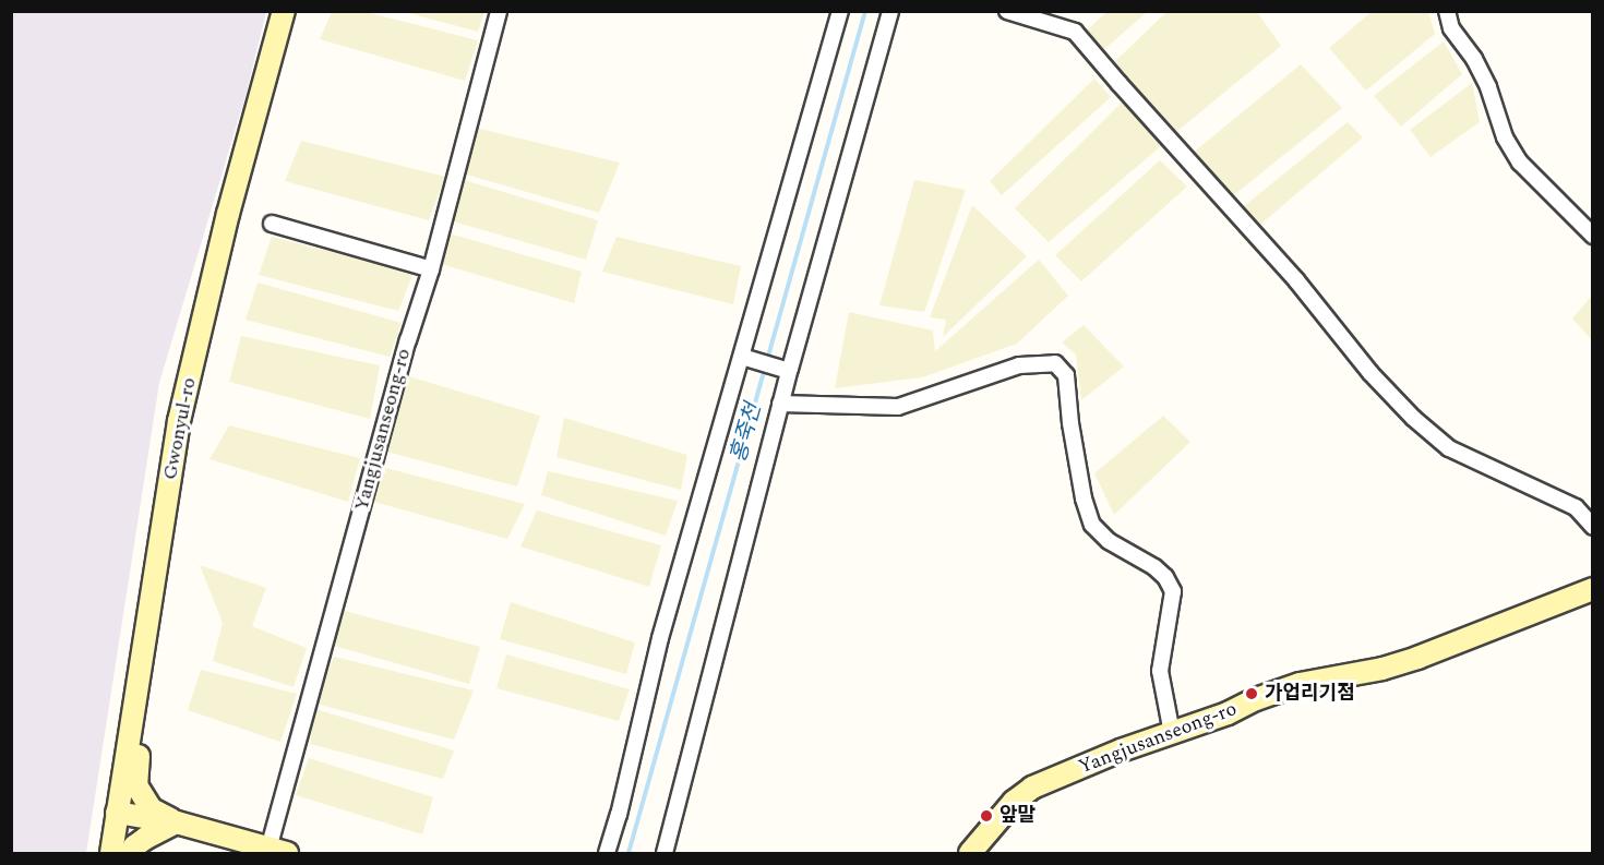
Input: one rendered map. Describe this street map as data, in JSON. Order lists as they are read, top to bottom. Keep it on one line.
{"streets":{"main road":["Gwonyul-ro","Yangjusanseong-ro"]},"crossings":[["Gwonyul-ro","Yangjusanseong-ro"]],"water":["홍죽천"],"places":["가업리기점","앞말"]}
